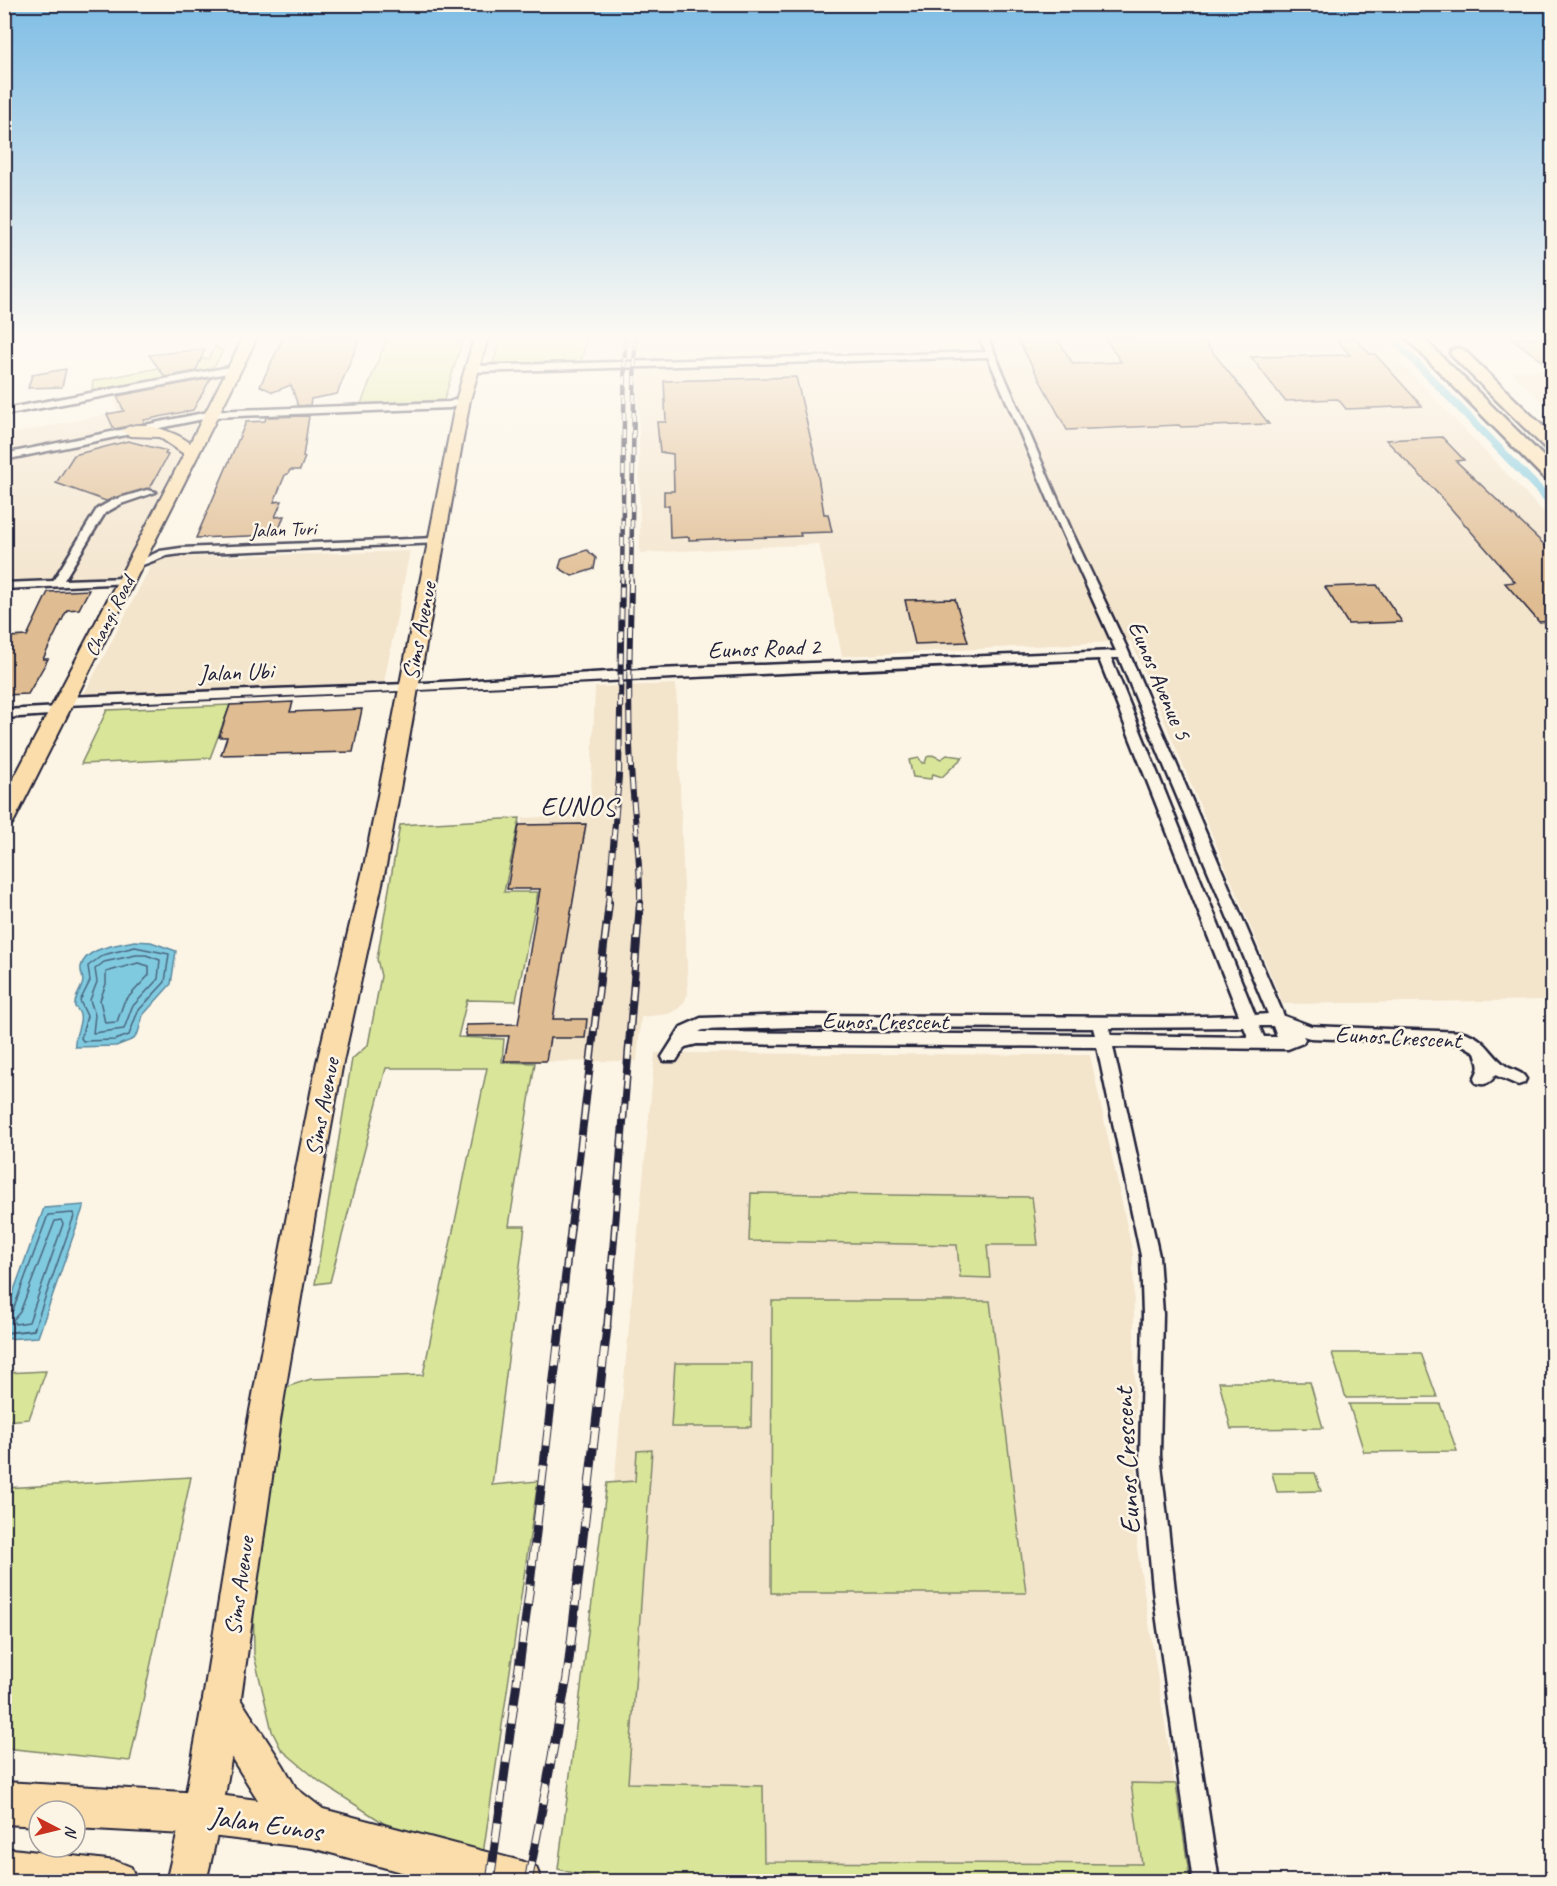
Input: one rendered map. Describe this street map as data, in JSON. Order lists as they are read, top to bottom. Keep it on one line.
{"streets":{"highway":["Jalan Eunos"],"main road":["Changi Road","Sims Avenue"],"street":["Jalan Turi","Eunos Road 2","Jalan Ubi","Eunos Avenue 5","Eunos Crescent"]},"crossings":[["Jalan Turi","Changi Road"],["Jalan Turi","Sims Avenue"],["Changi Road","Jalan Ubi"],["Sims Avenue","Eunos Road 2"],["Sims Avenue","Jalan Ubi"],["Sims Avenue","Jalan Eunos"],["Eunos Road 2","Jalan Ubi"],["Eunos Road 2","Eunos Avenue 5"],["Eunos Avenue 5","Eunos Crescent"]],"districts":["EUNOS"],"north":"right"}
